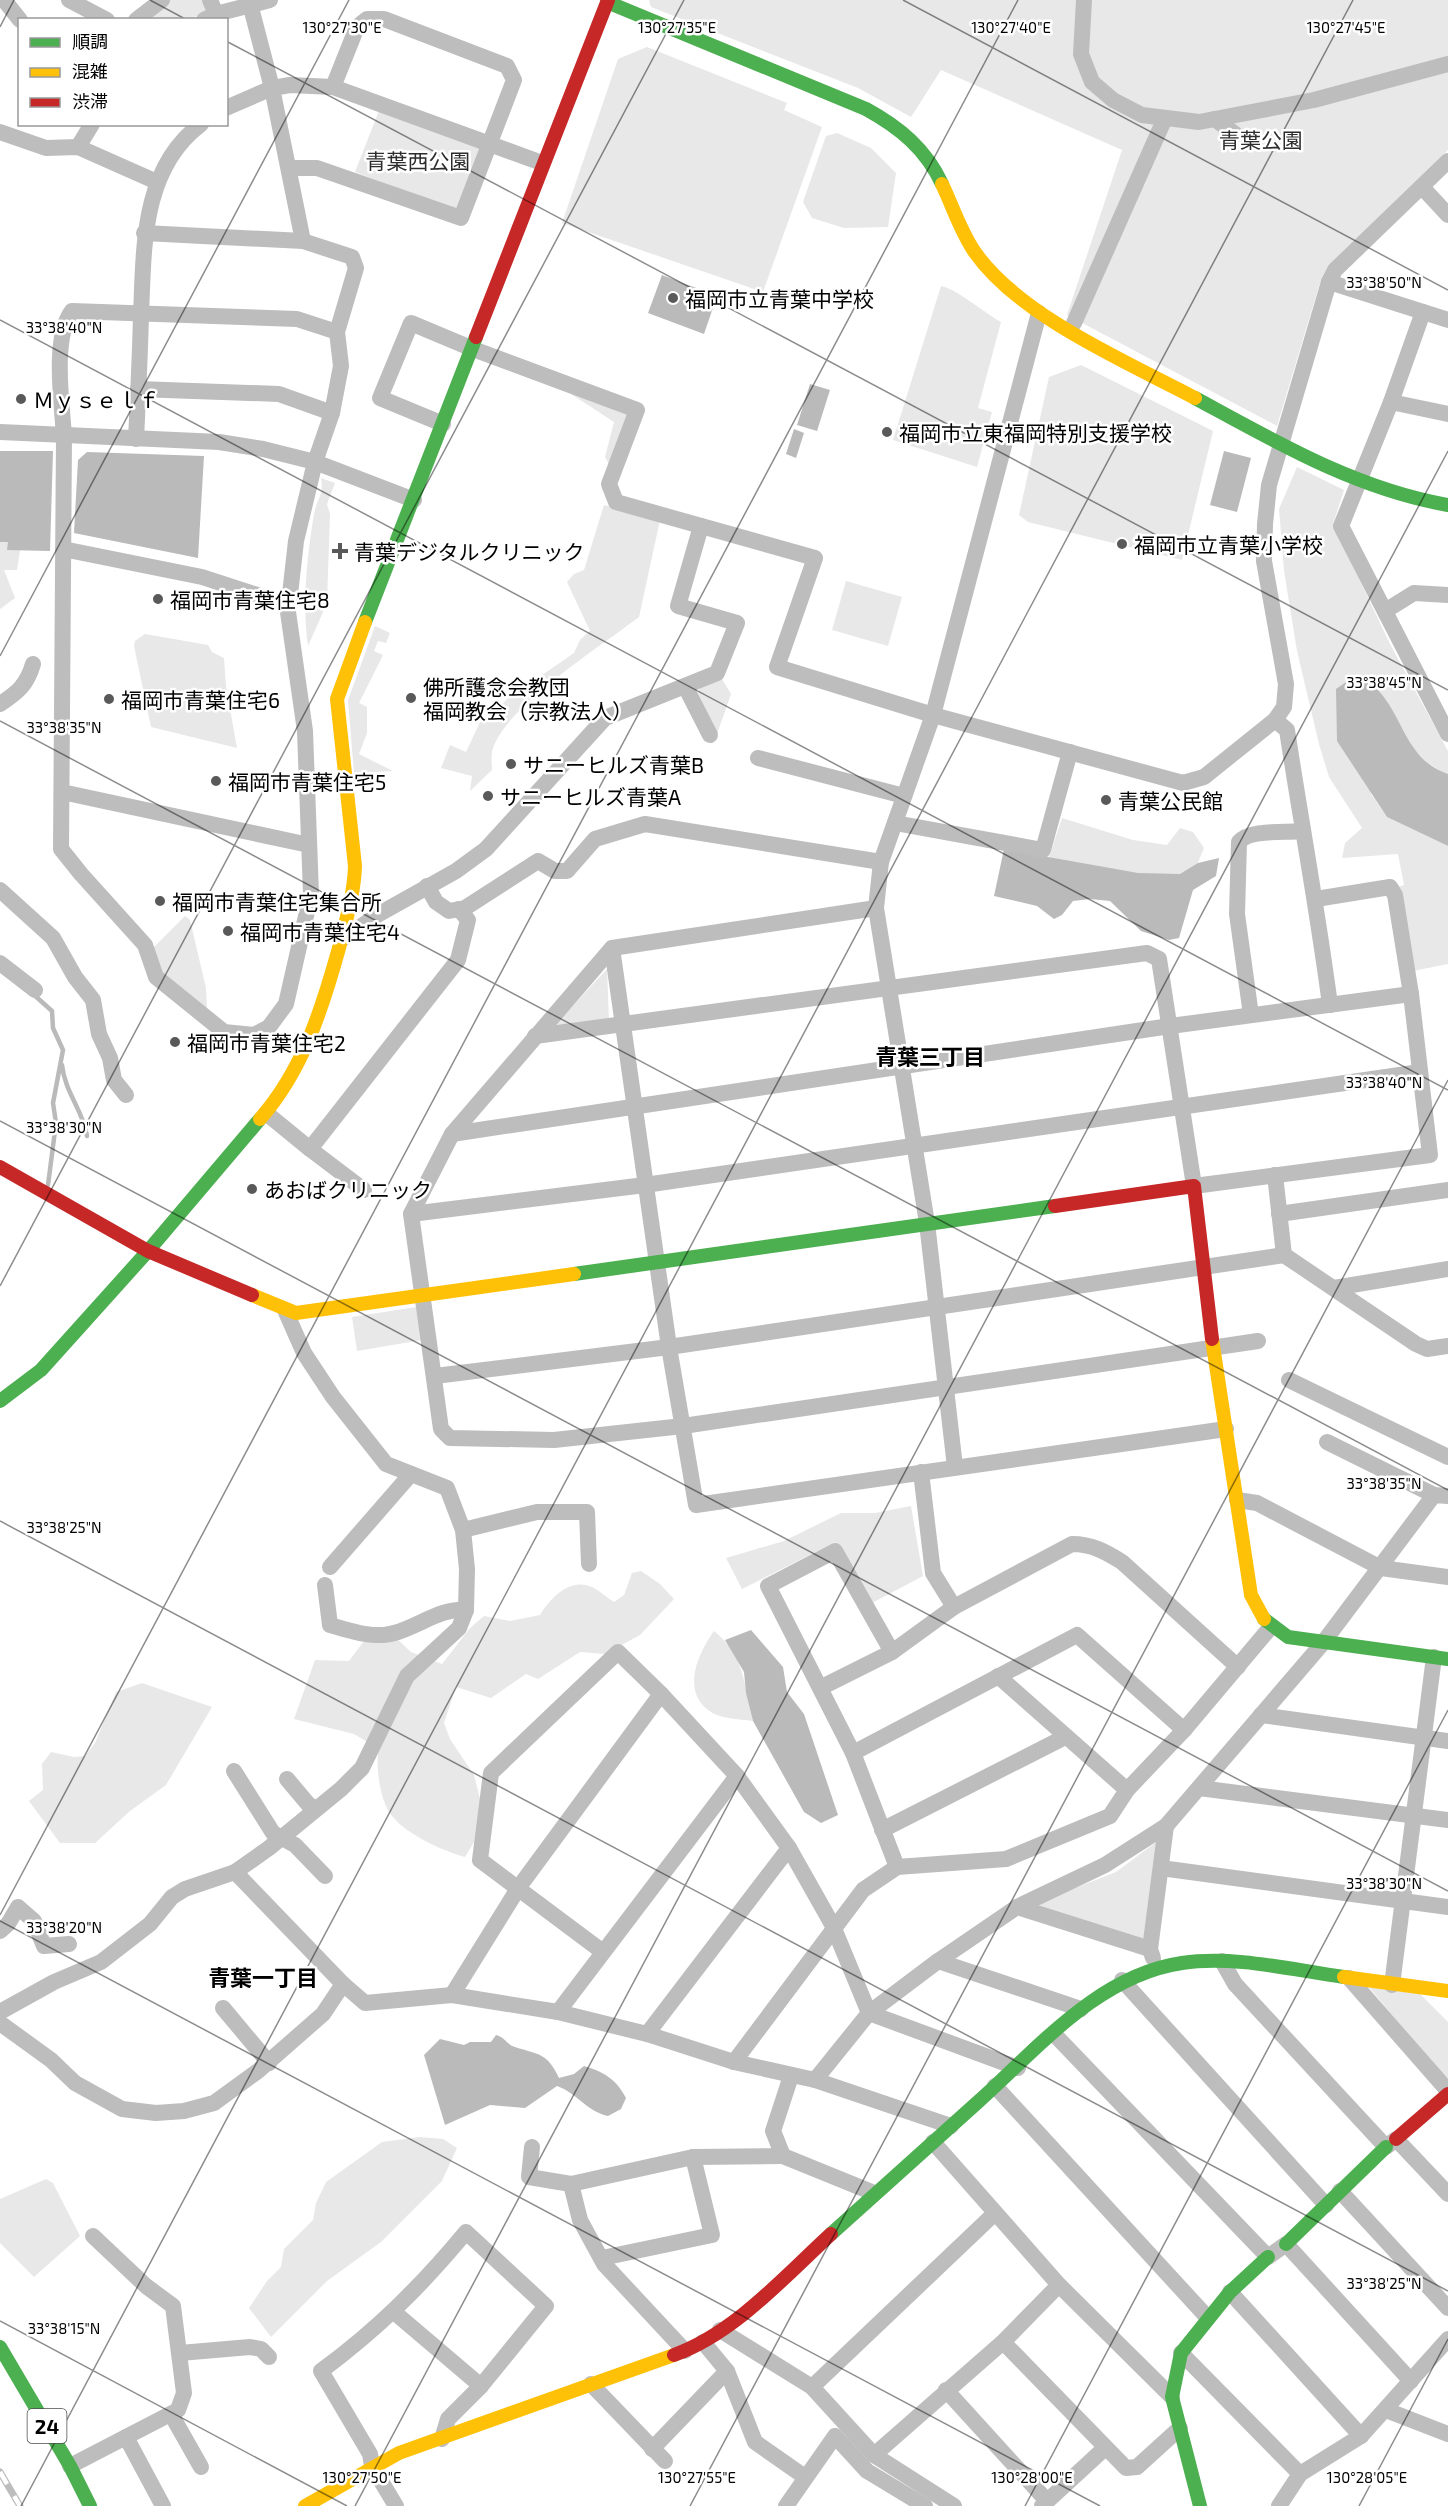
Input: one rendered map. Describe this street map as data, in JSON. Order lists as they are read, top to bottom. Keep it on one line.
{"streets":{"street":["24"]},"districts":["青葉三丁目","青葉一丁目"],"parks":["青葉公園","青葉西公園"],"places":{"other":["福岡市立青葉中学校","Ｍｙｓｅｌｆ","福岡市立東福岡特別支援学校","福岡市立青葉小学校","福岡市青葉住宅8","佛所護念会教団 福岡教会（宗教法人）","福岡市青葉住宅6","サニーヒルズ青葉B","福岡市青葉住宅5","サニーヒルズ青葉A","青葉公民館","福岡市青葉住宅集合所","福岡市青葉住宅4","福岡市青葉住宅2","あおばクリニック"],"health":["青葉デジタルクリニック"]},"legend":["順調","混雑","渋滞"],"coordinates":["130°27'30\"E","130°27'40\"E","130°27'45\"E","130°27'35\"E","33°38'50\"N","33°38'40\"N","33°38'45\"N","33°38'35\"N","33°38'30\"N","33°38'25\"N","33°38'20\"N","33°38'15\"N","130°27'50\"E","130°27'55\"E","130°28'00\"E","130°28'05\"E"]}
